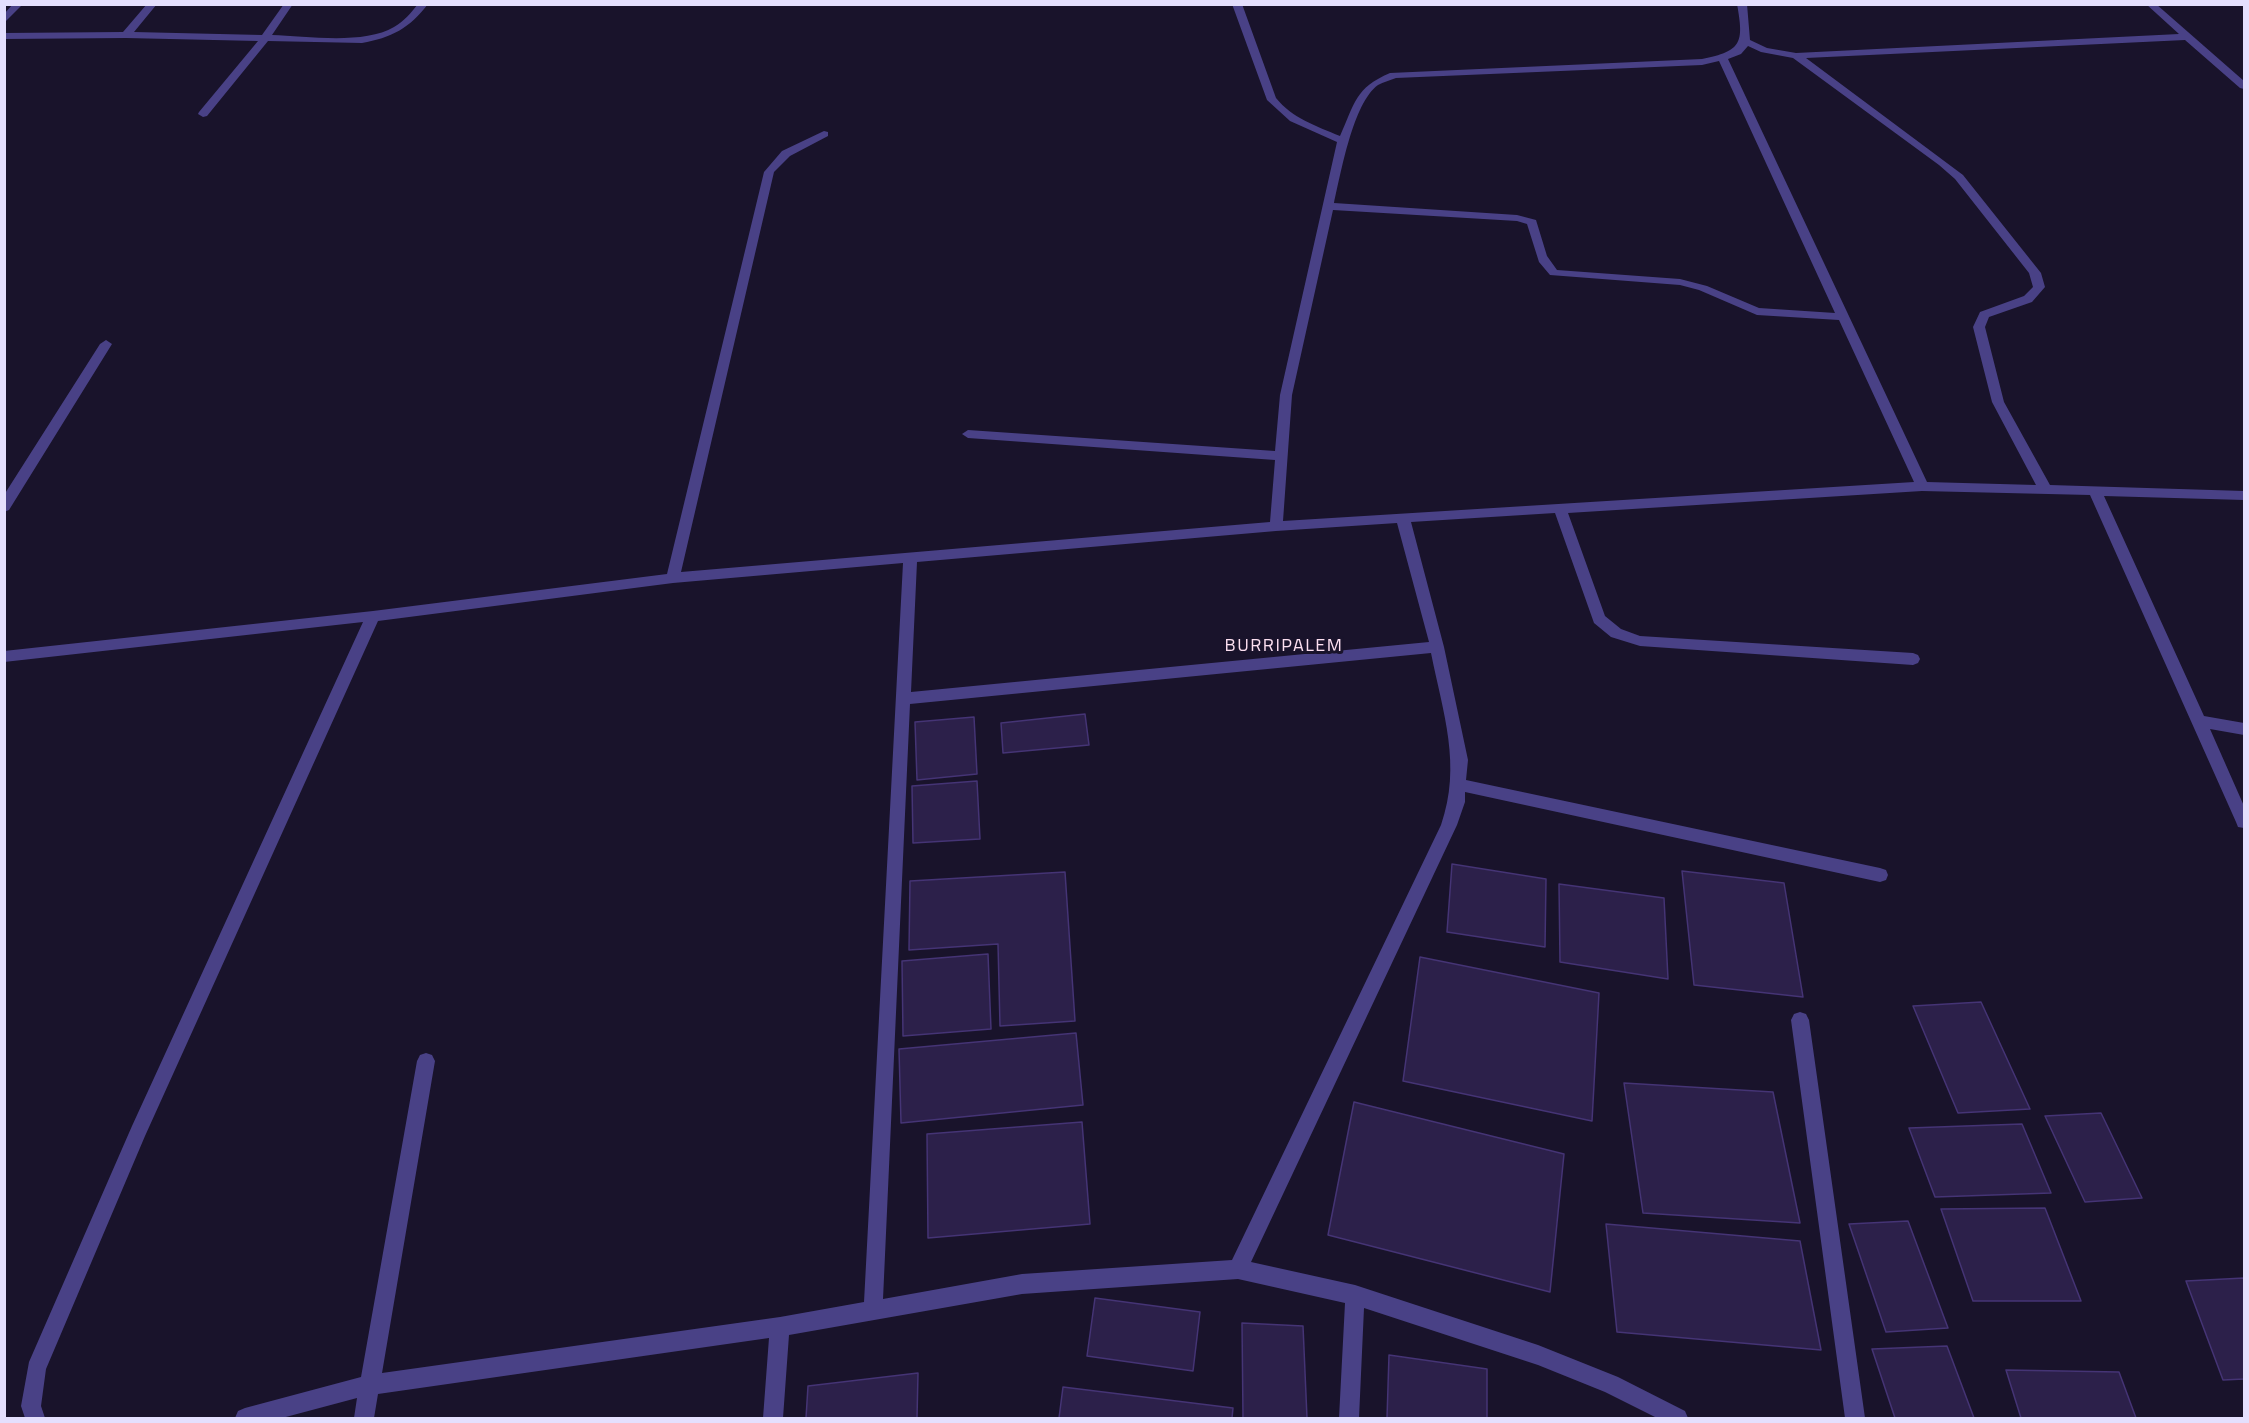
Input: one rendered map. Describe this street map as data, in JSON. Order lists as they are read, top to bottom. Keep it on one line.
{"districts":["BURRIPALEM"]}
